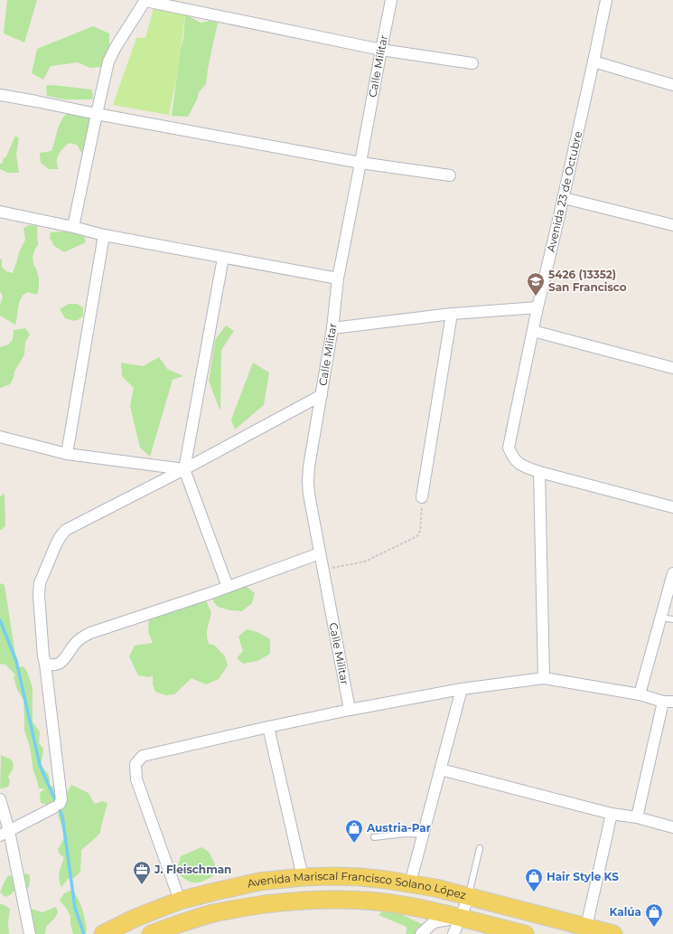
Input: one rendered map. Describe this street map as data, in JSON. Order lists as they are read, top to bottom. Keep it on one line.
{"streets":{"main road":["Avenida Mariscal Francisco Solano López"],"street":["Calle Militar","Avenida 23 de Octubre"]},"places":{"school or university":["5426 (13352) San Francisco"],"shop":["Austria-Par","Hair Style KS","Kalúa"],"office":["J. Fleischman"]}}
